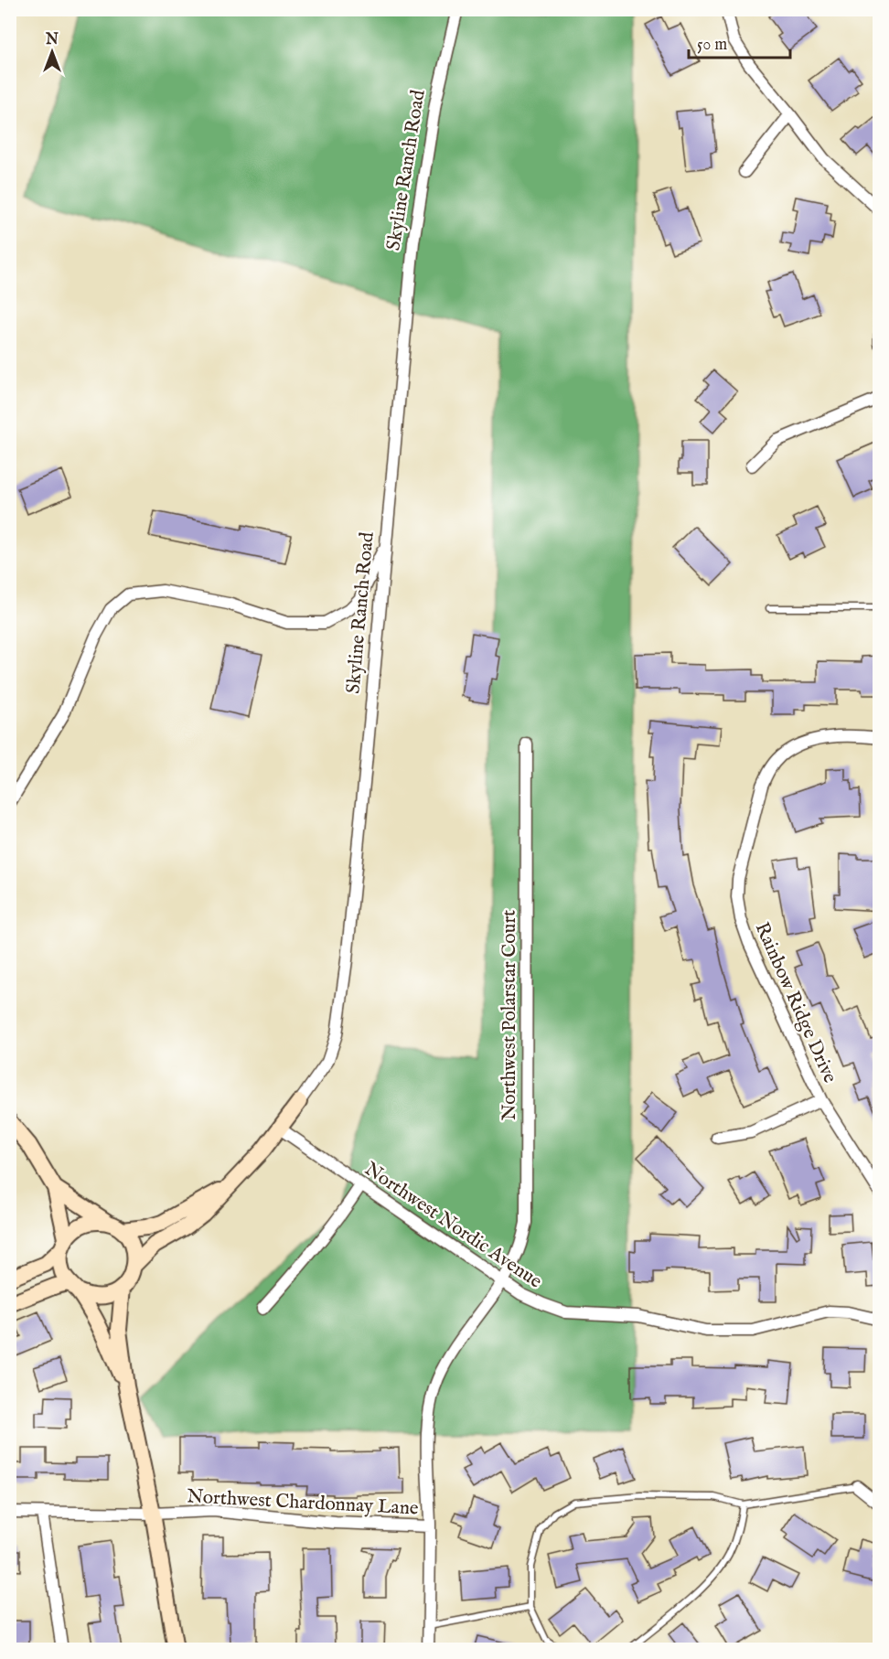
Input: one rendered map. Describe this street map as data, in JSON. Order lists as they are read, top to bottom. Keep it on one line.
{"streets":{"street":["Skyline Ranch Road","Rainbow Ridge Drive","Northwest Polarstar Court","Northwest Nordic Avenue","Northwest Chardonnay Lane"]},"crossings":[["Skyline Ranch Road","Northwest Nordic Avenue"],["Northwest Polarstar Court","Northwest Nordic Avenue"],["Northwest Polarstar Court","Northwest Chardonnay Lane"]],"scale_bar":"50 m","north":"top"}
